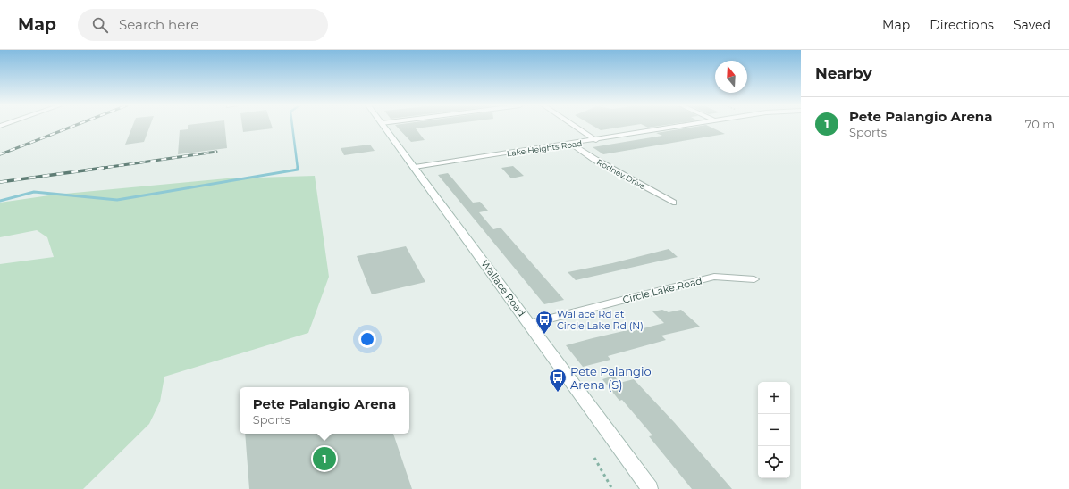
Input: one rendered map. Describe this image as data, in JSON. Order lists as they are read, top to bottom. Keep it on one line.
{"streets":{"street":["Lake Heights Road","Rodney Drive","Wallace Road","Circle Lake Road"]},"crossings":[["Lake Heights Road","Rodney Drive"],["Lake Heights Road","Wallace Road"],["Wallace Road","Circle Lake Road"]],"places":{"bus stop":["Wallace Rd at Circle Lake Rd (N)","Pete Palangio Arena (S)"]},"north":"top","page":{"header":"Map","search":"Search here","nav":["Map","Directions","Saved"],"heading":"Nearby","list":[{"mark":"1","name":"Pete Palangio Arena","note":"Sports","value":"70 m"}],"map_buttons":["+","−"],"popup":["Pete Palangio Arena","Sports"],"pins":"1"}}
